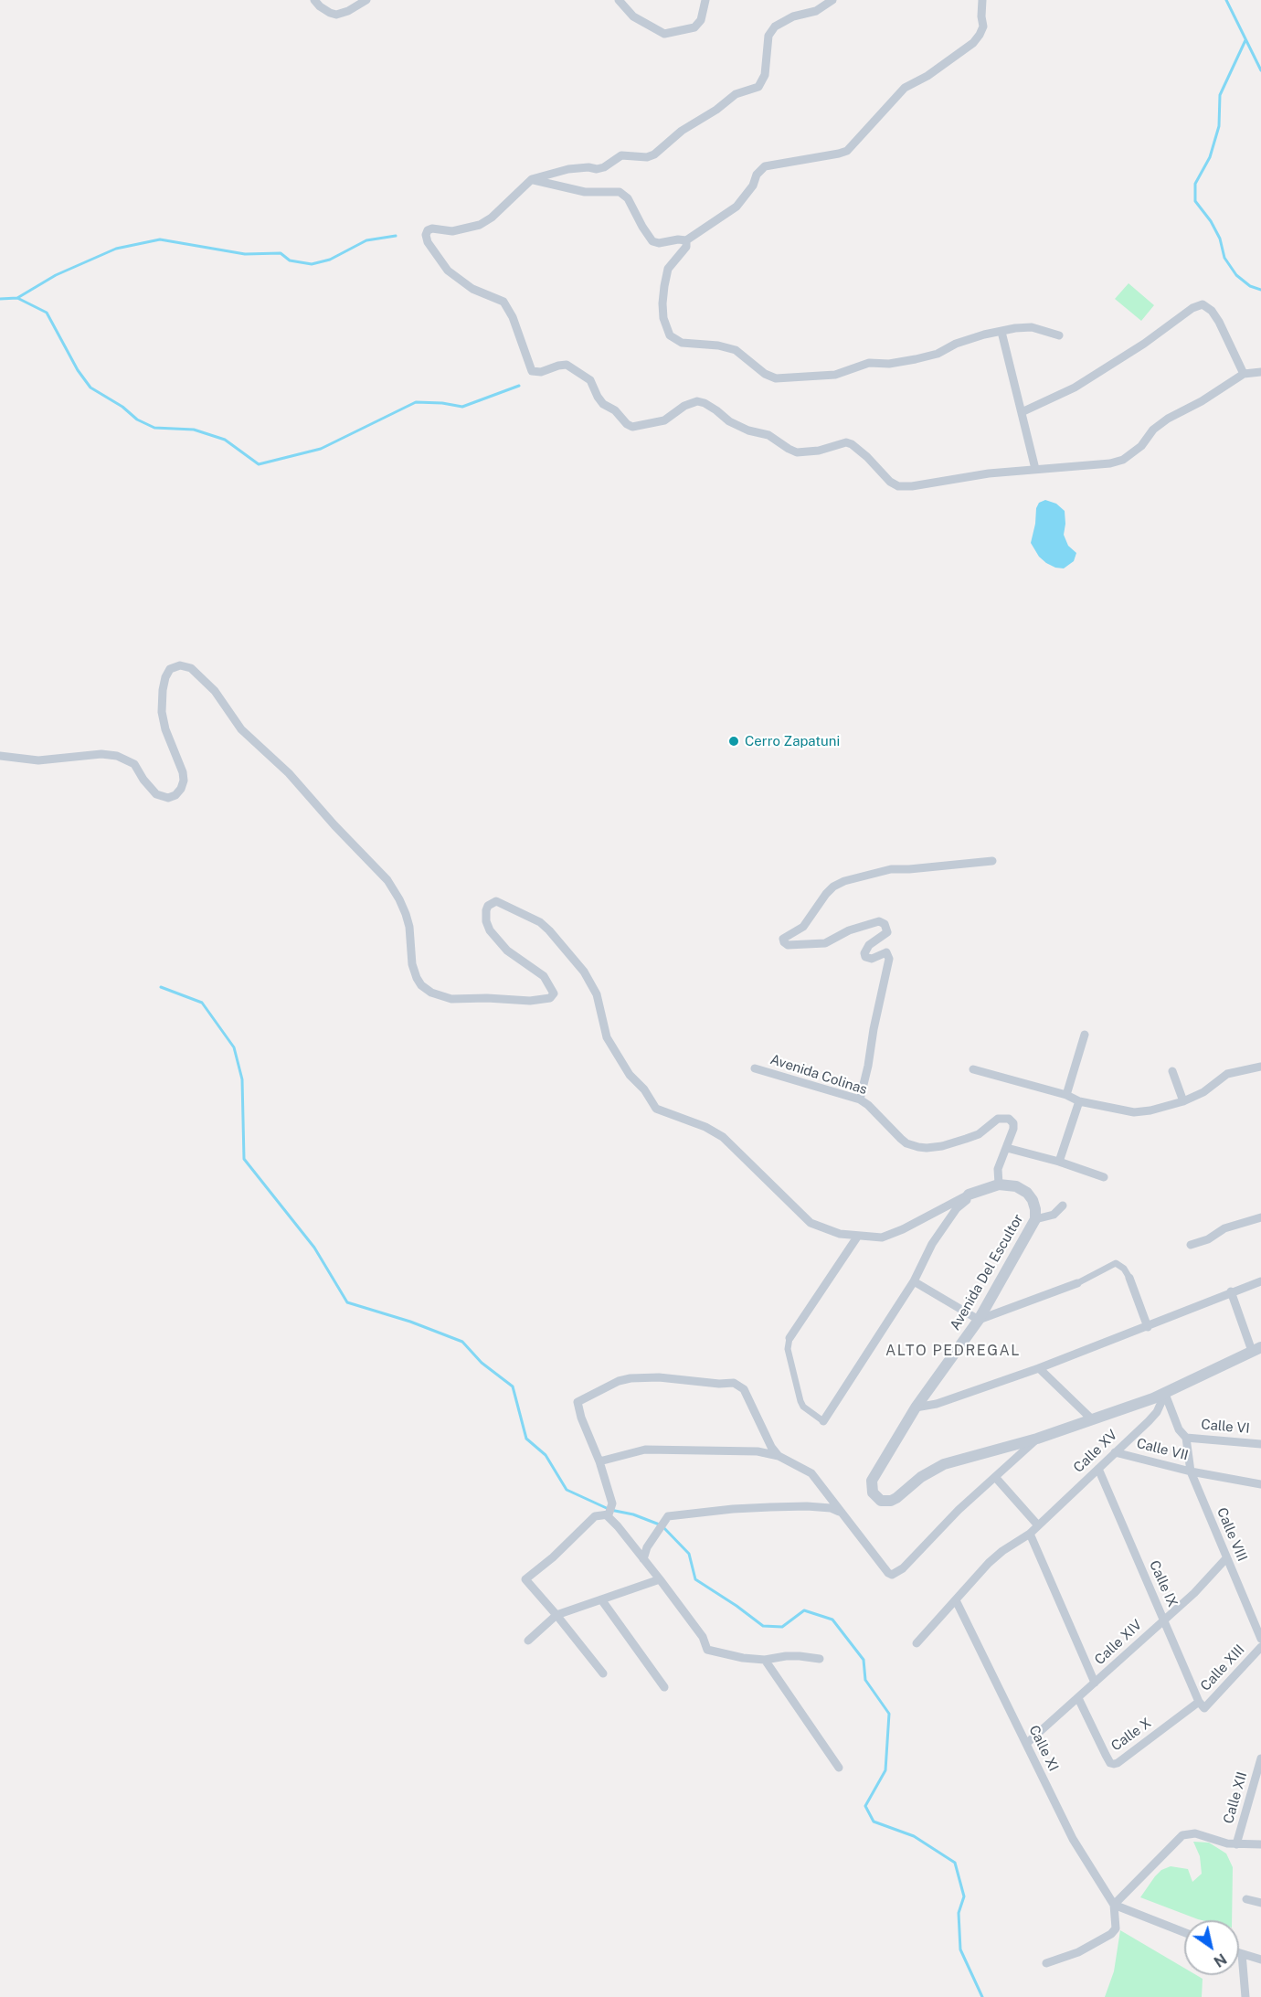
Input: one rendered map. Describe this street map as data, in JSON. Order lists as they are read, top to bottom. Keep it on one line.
{"streets":{"street":["Avenida Colinas","Avenida Del Escultor","Calle VI","Calle VII","Calle XV","Calle VIII","Calle IX","Calle XIV","Calle XIII","Calle X","Calle XI","Calle XII"]},"crossings":[["Avenida Colinas","Avenida Del Escultor"],["Avenida Del Escultor","Calle XV"],["Calle VI","Calle VIII"],["Calle VII","Calle XV"],["Calle VII","Calle VIII"],["Calle XV","Calle IX"],["Calle VIII","Calle XIV"],["Calle IX","Calle XIV"],["Calle IX","Calle XIII"],["Calle IX","Calle X"],["Calle XIV","Calle X"],["Calle XIV","Calle XI"],["Calle XIII","Calle X"]],"districts":["ALTO PEDREGAL"],"places":["Cerro Zapatuni"],"north":"bottom right"}
